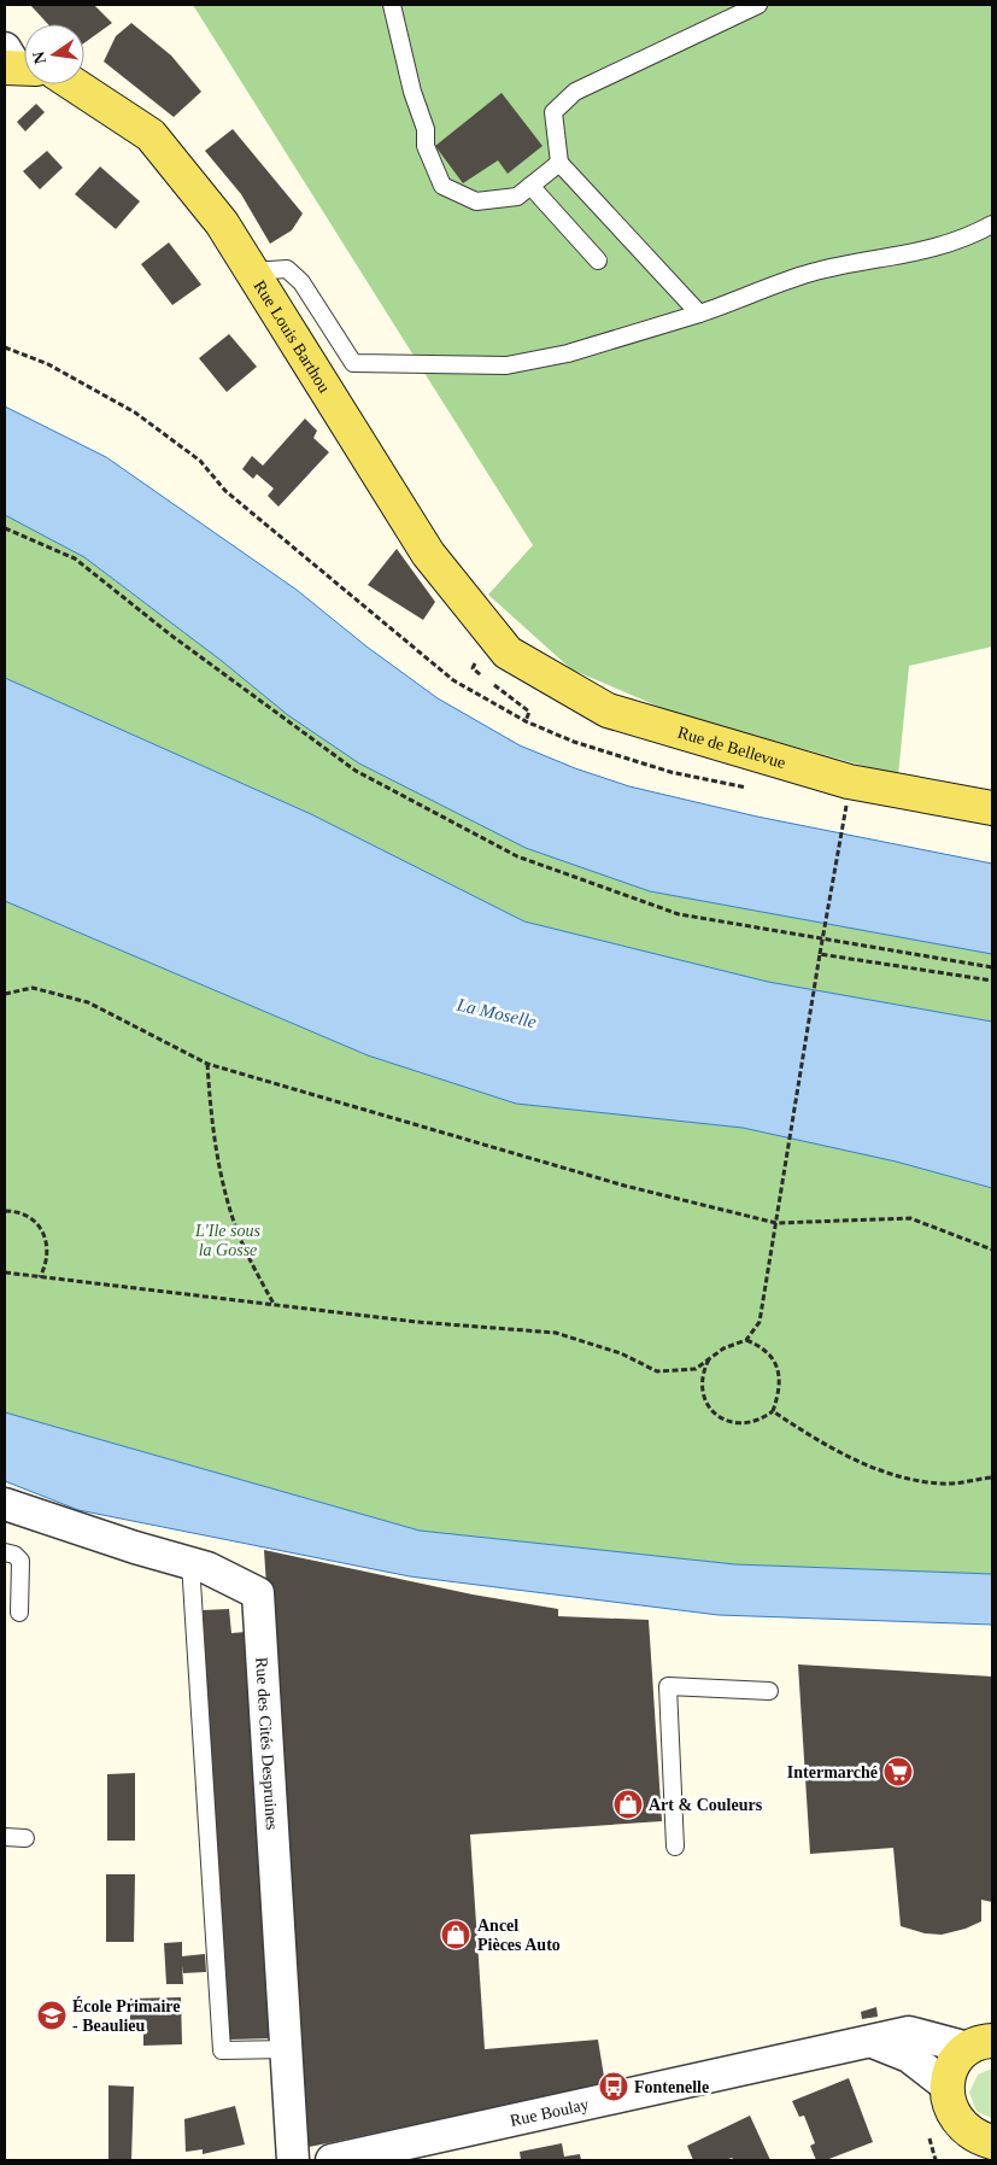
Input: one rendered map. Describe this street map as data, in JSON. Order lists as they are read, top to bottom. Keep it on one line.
{"streets":{"main road":["Rue Louis Barthou","Rue de Bellevue"],"street":["Rue des Cités Despruines","Rue Boulay"]},"crossings":[["Rue Louis Barthou","Rue de Bellevue"]],"water":["La Moselle"],"parks":["L'Ile sous la Gosse"],"places":{"supermarket":["Intermarché"],"shop":["Art & Couleurs","Ancel Pièces Auto"],"school or university":["École Primaire - Beaulieu"],"bus stop":["Fontenelle"]},"north":"left"}
